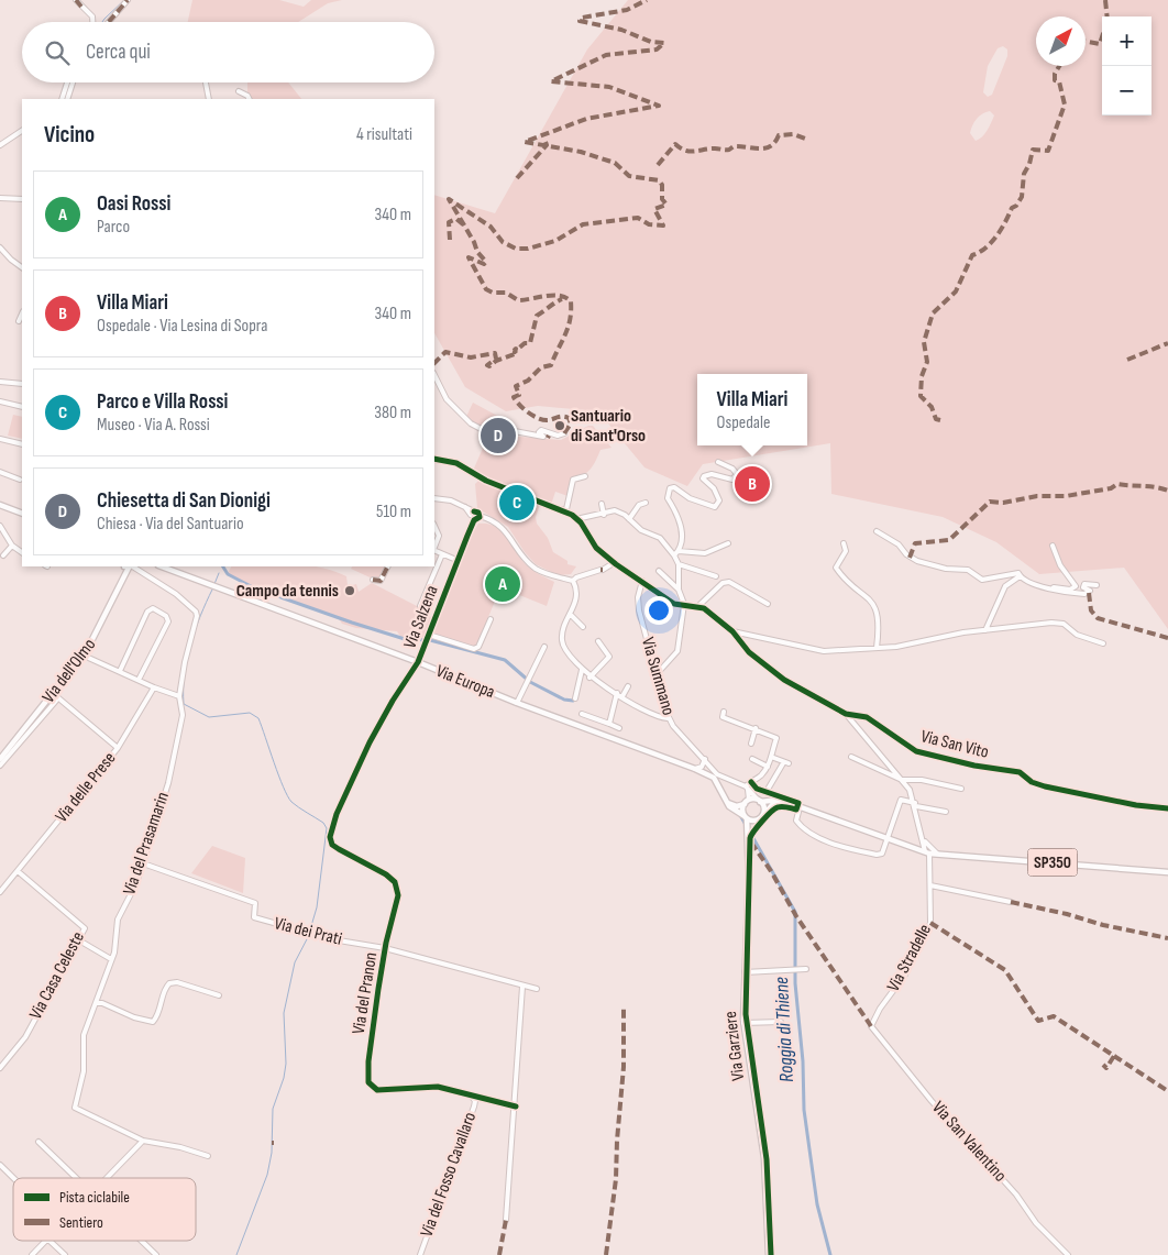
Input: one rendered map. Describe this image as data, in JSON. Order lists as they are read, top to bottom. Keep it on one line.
{"streets":{"main road":["Via dell'Olmo","Via Europa","SP350","Via Garziere"],"street":["Via Salzena","Via Summano","Via San Vito","Via delle Prese","Via del Prasamarin","Via dei Prati","Via Stradelle","Via Casa Celeste","Via del Pranon","Via San Valentino","Via del Fosso Cavallaro"]},"crossings":[["Via Salzena","Via Europa"],["Via Salzena","Via del Pranon"],["Via dell'Olmo","Via delle Prese"],["Via Europa","SP350"],["Via Europa","Via del Pranon"],["Via Europa","Via Garziere"],["Via San Vito","Via Stradelle"],["Via delle Prese","Via Casa Celeste"],["Via del Prasamarin","Via dei Prati"],["SP350","Via Stradelle"],["SP350","Via Garziere"],["Via dei Prati","Via del Pranon"],["Via Stradelle","Via San Valentino"],["Via del Pranon","Via del Fosso Cavallaro"]],"water":["Roggia di Thiene"],"places":["Santuario di Sant'Orso","Campo da tennis"],"legend":["Pista ciclabile","Sentiero"],"north":"top right","page":{"map_buttons":["+","−"],"search":"Cerca qui","heading":["Vicino","4 risultati"],"list":[{"mark":"A","name":"Oasi Rossi","note":"Parco","value":"340 m"},{"mark":"B","name":"Villa Miari","note":"Ospedale · Via Lesina di Sopra","value":"340 m"},{"mark":"C","name":"Parco e Villa Rossi","note":"Museo · Via A. Rossi","value":"380 m"},{"mark":"D","name":"Chiesetta di San Dionigi","note":"Chiesa · Via del Santuario","value":"510 m"}],"popup":["Villa Miari","Ospedale"],"pins":["D","B","C","A"]}}
